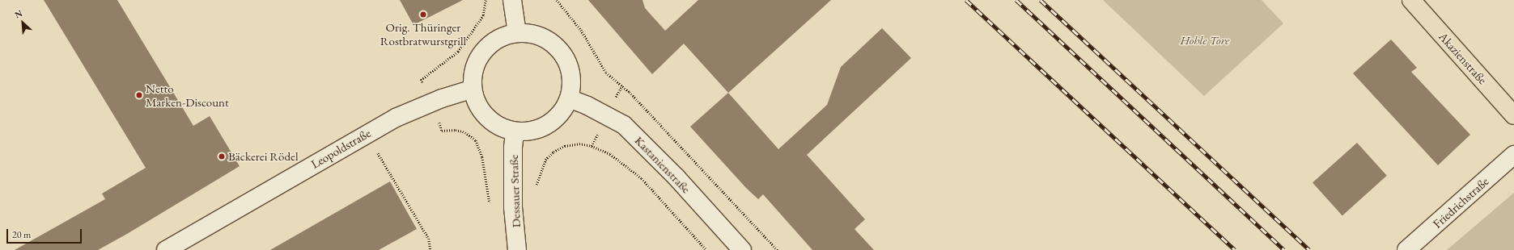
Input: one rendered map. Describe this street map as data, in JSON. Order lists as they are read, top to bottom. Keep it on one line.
{"streets":{"main road":["Akazienstraße","Leopoldstraße","Kastanienstraße","Dessauer Straße","Friedrichstraße"]},"crossings":[["Leopoldstraße","Kastanienstraße"],["Leopoldstraße","Dessauer Straße"],["Kastanienstraße","Dessauer Straße"]],"parks":["Hohle Tore"],"places":["Orig. Thüringer Rostbratwurstgrill","Netto Marken-Discount","Bäckerei Rödel"],"scale_bar":"20 m","north":"top left"}
